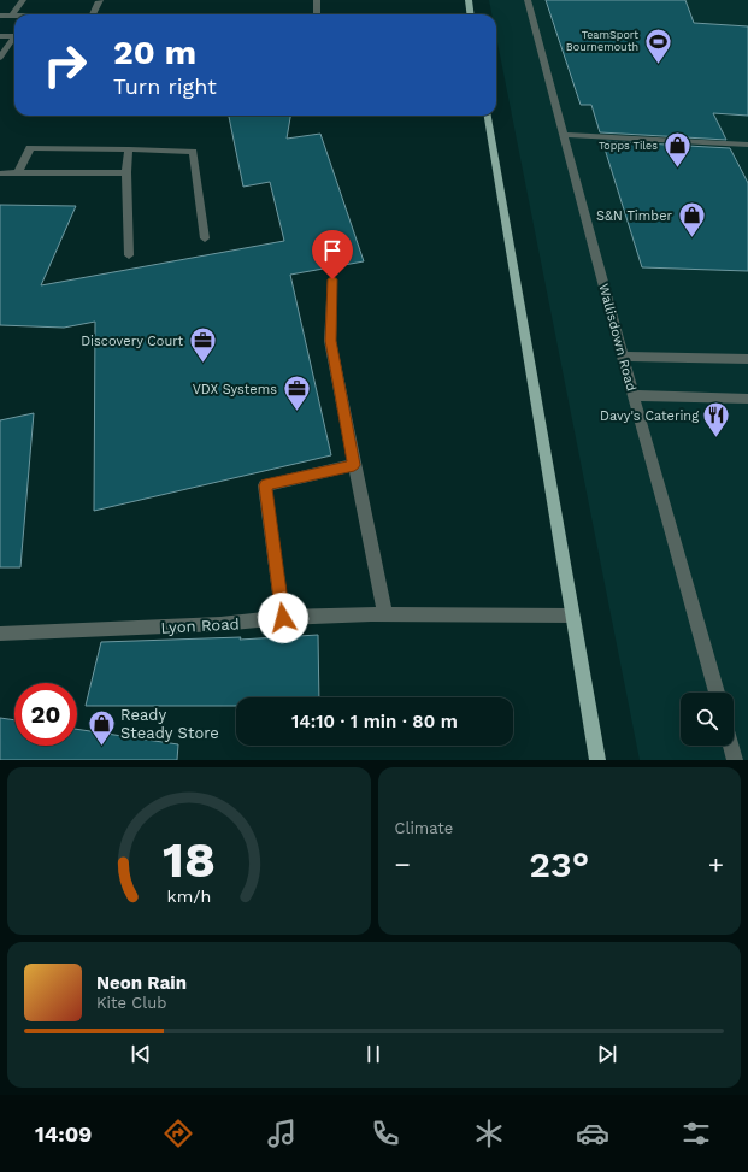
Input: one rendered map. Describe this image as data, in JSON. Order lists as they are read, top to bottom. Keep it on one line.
{"streets":{"street":["Wallisdown Road","Lyon Road"]},"places":{"sports":["TeamSport Bournemouth"],"shop":["Topps Tiles","S&N Timber","Ready Steady Store"],"office":["Discovery Court","VDX Systems"],"restaurant":["Davy's Catering"]},"page":{"turn":["20 m","Turn right"],"limit":"20","trip":"14:10 · 1 min · 80 m","tile":"Climate","heat":["−","23°","+"],"song":["Neon Rain","Kite Club"],"tabs":"14:09","gauge":["18","km/h"]}}
